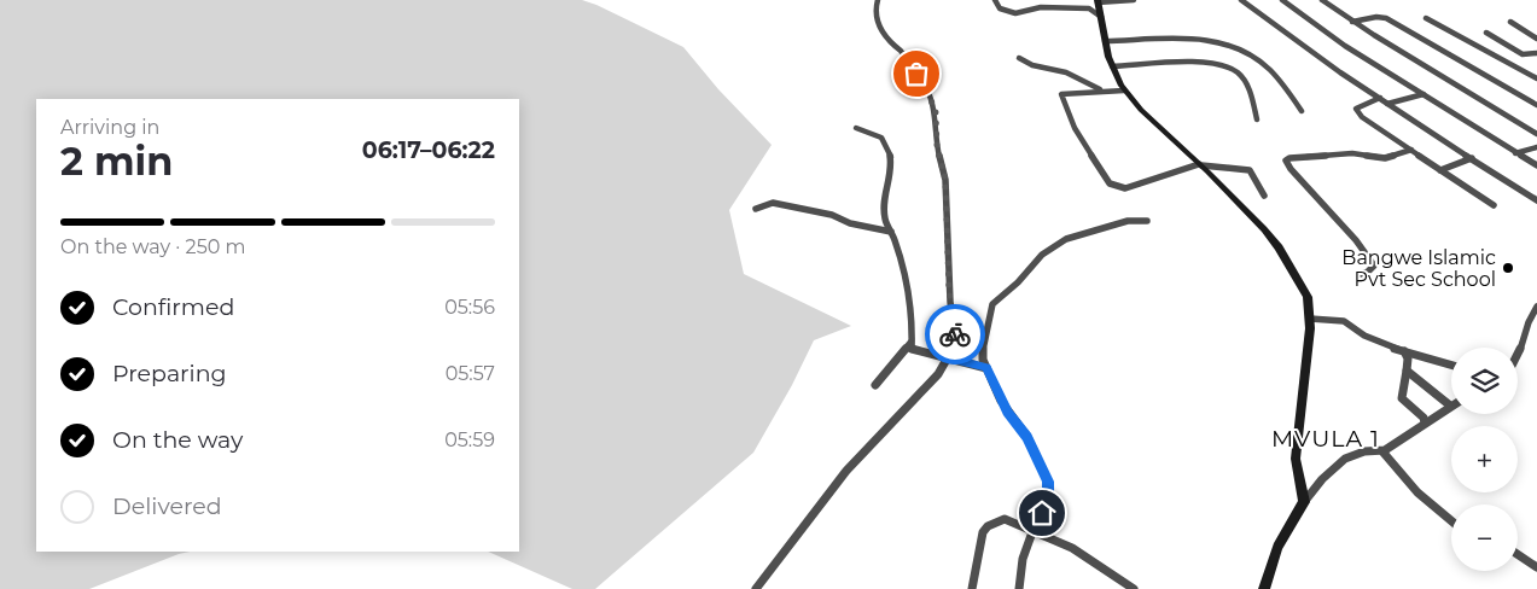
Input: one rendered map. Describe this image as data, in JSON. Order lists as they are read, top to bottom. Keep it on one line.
{"districts":["MVULA 1"],"places":["Bangwe Islamic Pvt Sec School"],"page":{"heading":["2 min","Arriving in","06:17–06:22"],"bar":"On the way · 250 m","list":[["Confirmed","05:56"],["Preparing","05:57"],["On the way","05:59"],"Delivered"],"map_buttons":["+","−"]}}
